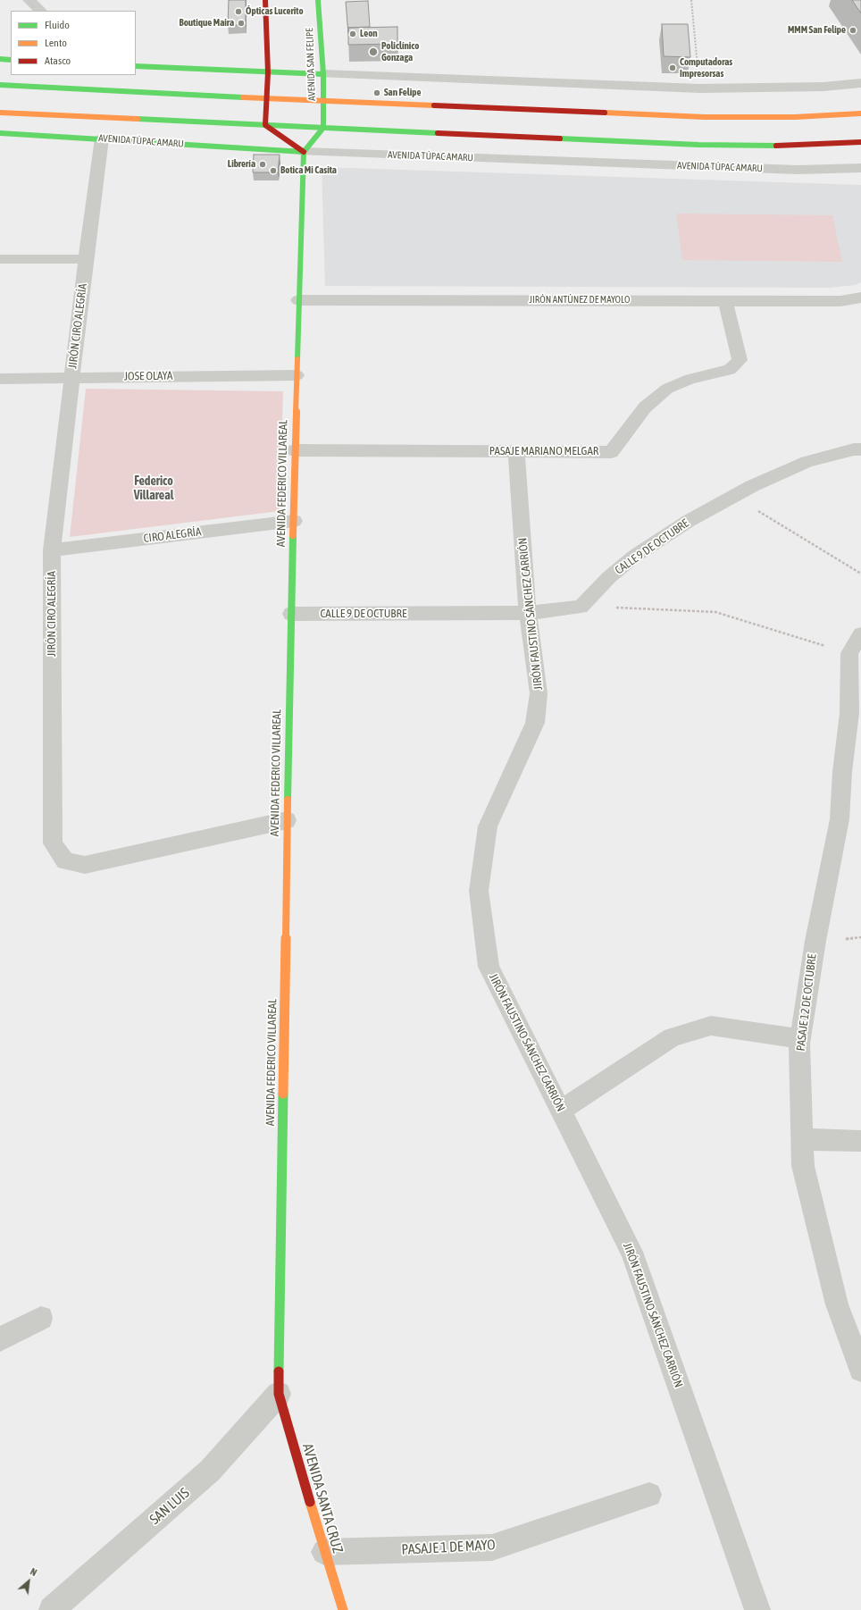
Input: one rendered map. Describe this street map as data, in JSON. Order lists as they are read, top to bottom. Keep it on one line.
{"streets":{"main road":["AVENIDA SAN FELIPE","AVENIDA TÚPAC AMARU","AVENIDA FEDERICO VILLAREAL","AVENIDA SANTA CRUZ"],"street":["JIRÓN ANTÚNEZ DE MAYOLO","JIRÓN CIRO ALEGRÍA","JOSE OLAYA","PASAJE MARIANO MELGAR","CIRO ALEGRÍA","CALLE 9 DE OCTUBRE","JIRÓN FAUSTINO SÁNCHEZ CARRIÓN","PASAJE 12 DE OCTUBRE","SAN LUIS","PASAJE 1 DE MAYO"]},"crossings":[["AVENIDA SAN FELIPE","AVENIDA TÚPAC AMARU"],["AVENIDA TÚPAC AMARU","JIRÓN CIRO ALEGRÍA"],["AVENIDA TÚPAC AMARU","AVENIDA FEDERICO VILLAREAL"],["JIRÓN ANTÚNEZ DE MAYOLO","PASAJE MARIANO MELGAR"],["JIRÓN ANTÚNEZ DE MAYOLO","AVENIDA FEDERICO VILLAREAL"],["JIRÓN CIRO ALEGRÍA","JOSE OLAYA"],["JIRÓN CIRO ALEGRÍA","AVENIDA FEDERICO VILLAREAL"],["JIRÓN CIRO ALEGRÍA","CIRO ALEGRÍA"],["JOSE OLAYA","AVENIDA FEDERICO VILLAREAL"],["PASAJE MARIANO MELGAR","AVENIDA FEDERICO VILLAREAL"],["PASAJE MARIANO MELGAR","JIRÓN FAUSTINO SÁNCHEZ CARRIÓN"],["AVENIDA FEDERICO VILLAREAL","CIRO ALEGRÍA"],["AVENIDA FEDERICO VILLAREAL","CALLE 9 DE OCTUBRE"],["AVENIDA FEDERICO VILLAREAL","AVENIDA SANTA CRUZ"],["AVENIDA FEDERICO VILLAREAL","SAN LUIS"],["CALLE 9 DE OCTUBRE","JIRÓN FAUSTINO SÁNCHEZ CARRIÓN"],["AVENIDA SANTA CRUZ","SAN LUIS"],["AVENIDA SANTA CRUZ","PASAJE 1 DE MAYO"]],"districts":["Federico Villareal"],"places":["Ópticas Lucerito","Boutique Maira","MMM San Felipe","Leon","Policlínico Gonzaga","Computadoras Impresorsas","San Felipe","Librería","Botica Mi Casita"],"legend":["Fluido","Lento","Atasco"],"north":"top right"}
